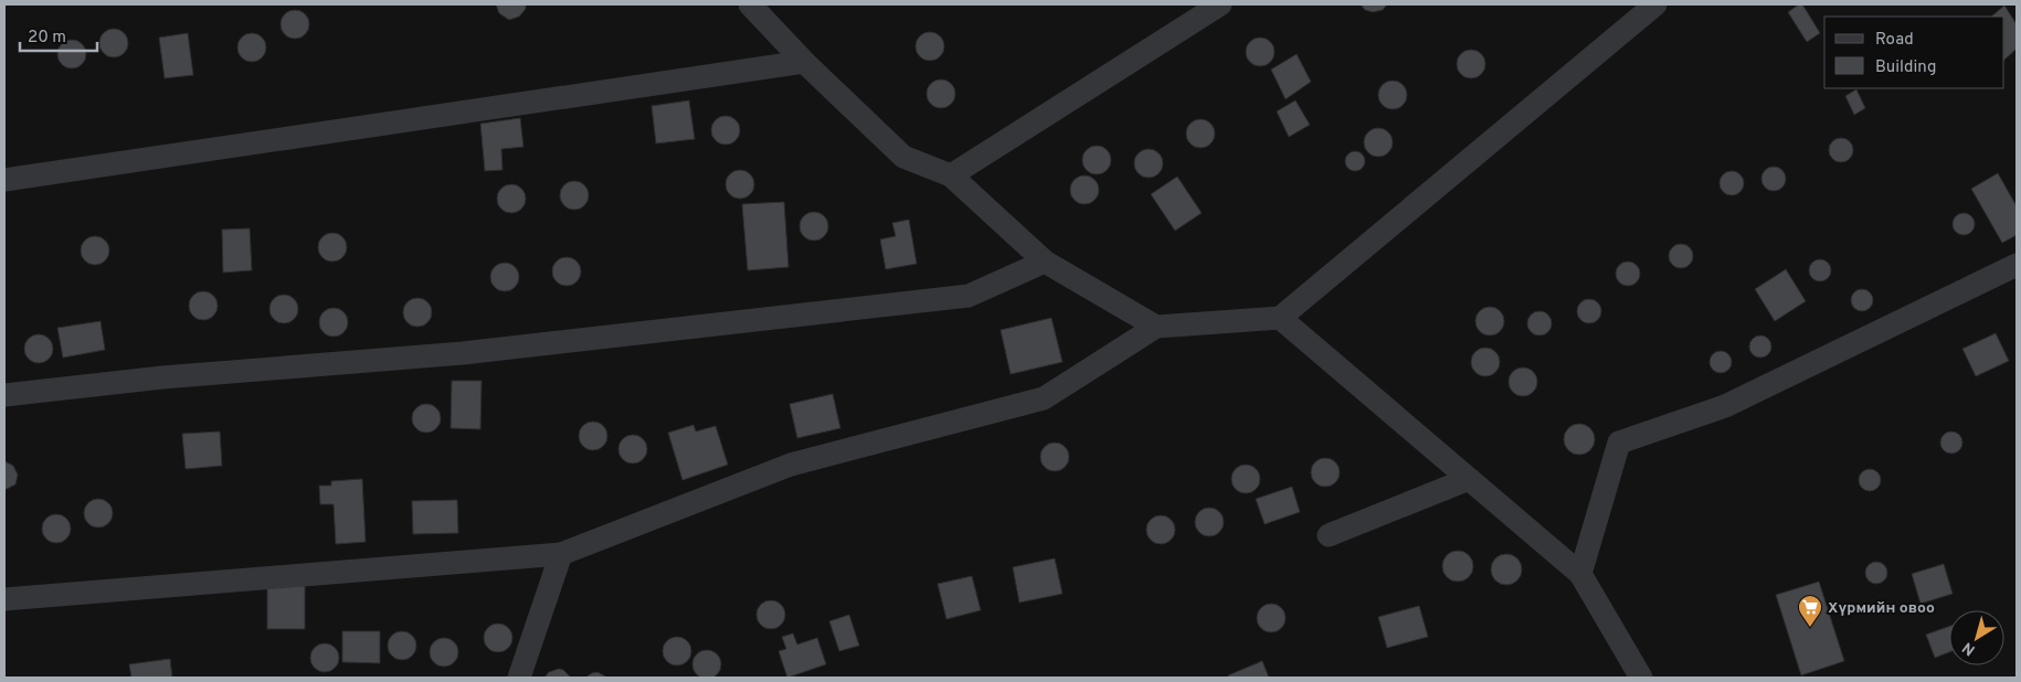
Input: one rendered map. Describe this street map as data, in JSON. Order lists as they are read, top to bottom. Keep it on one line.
{"places":{"supermarket":["Хүрмийн овоо"]},"legend":["Road","Building"],"scale_bar":"20 m","north":"bottom left"}
